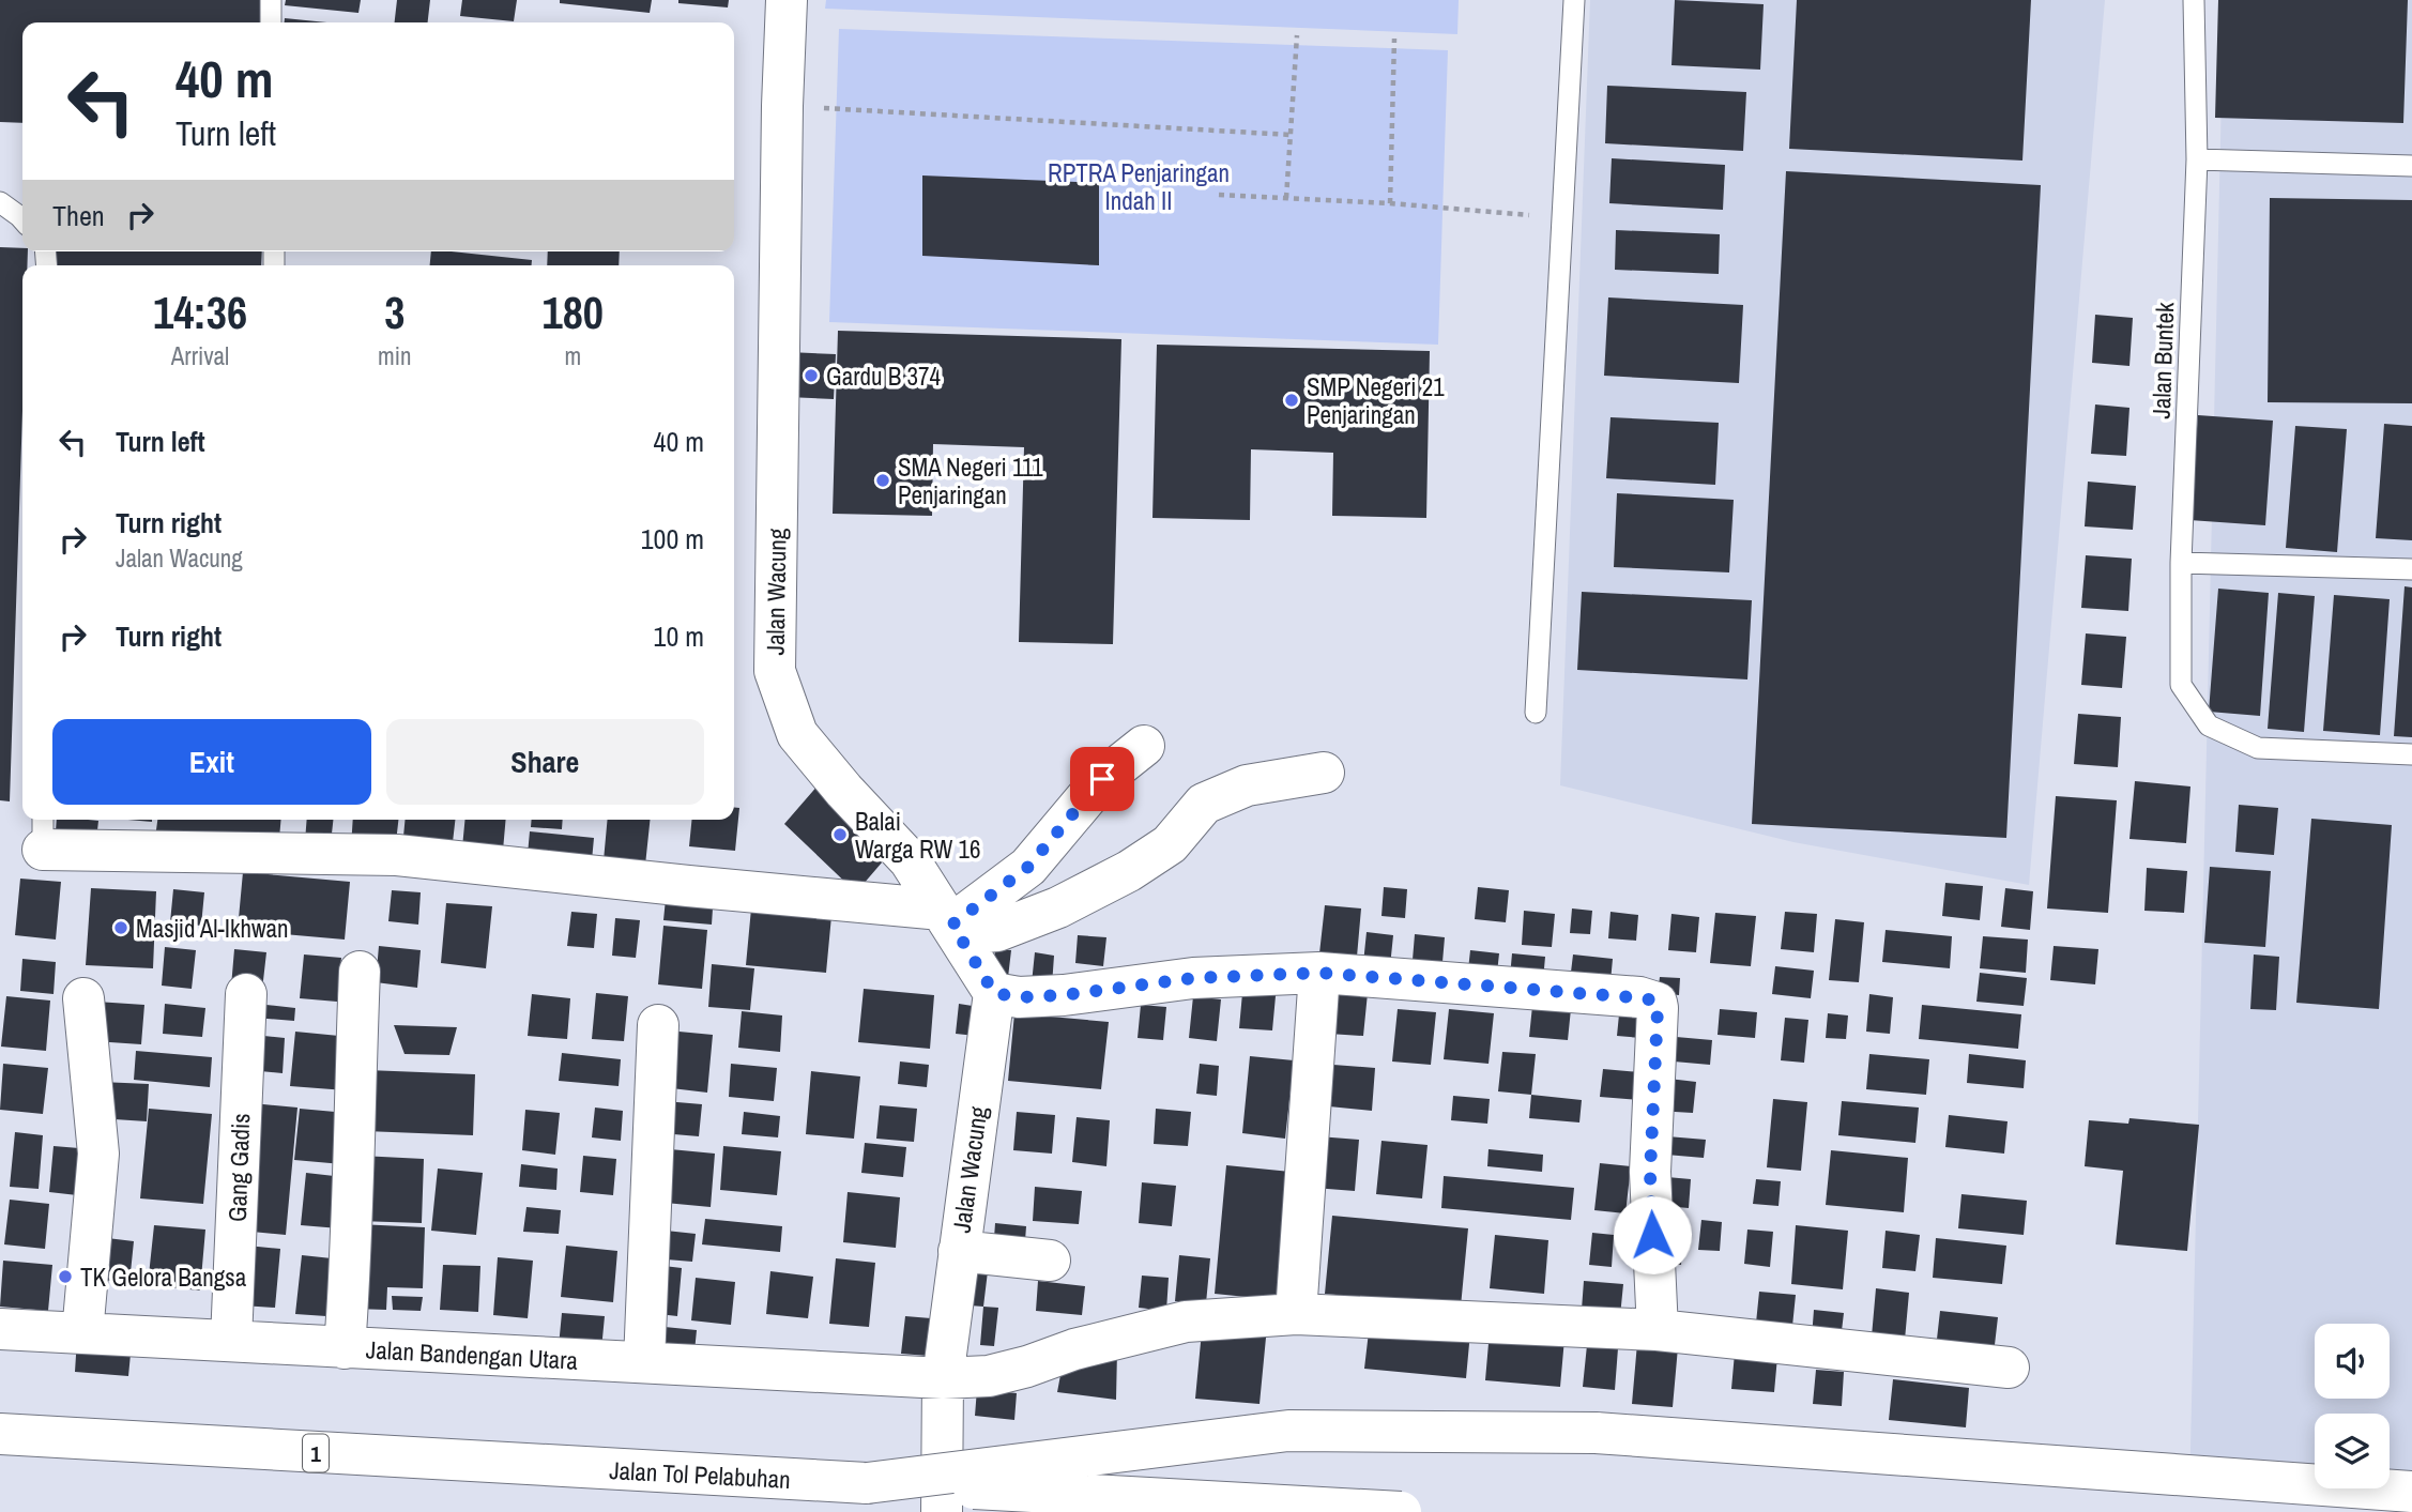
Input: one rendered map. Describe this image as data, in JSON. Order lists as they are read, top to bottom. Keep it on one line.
{"streets":{"main road":["Jalan Wacung","Gang Gadis","Jalan Bandengan Utara","1","Jalan Tol Pelabuhan"],"lane":["Jalan Buntek"]},"crossings":[["Jalan Wacung","Jalan Bandengan Utara"],["Gang Gadis","Jalan Bandengan Utara"]],"parks":["RPTRA Penjaringan Indah II"],"places":["Gardu B 374","SMP Negeri 21 Penjaringan","SMA Negeri 111 Penjaringan","Balai Warga RW 16","Masjid Al-Ikhwan","TK Gelora Bangsa"],"page":{"turn":["40 m","Turn left"],"then":"Then","eta":["14:36","Arrival","3","min","180","m"],"list":[{"name":"Turn left","value":"40 m"},{"name":"Turn right","note":"Jalan Wacung","value":"100 m"},{"name":"Turn right","value":"10 m"}],"buttons":["Exit","Share"]}}
